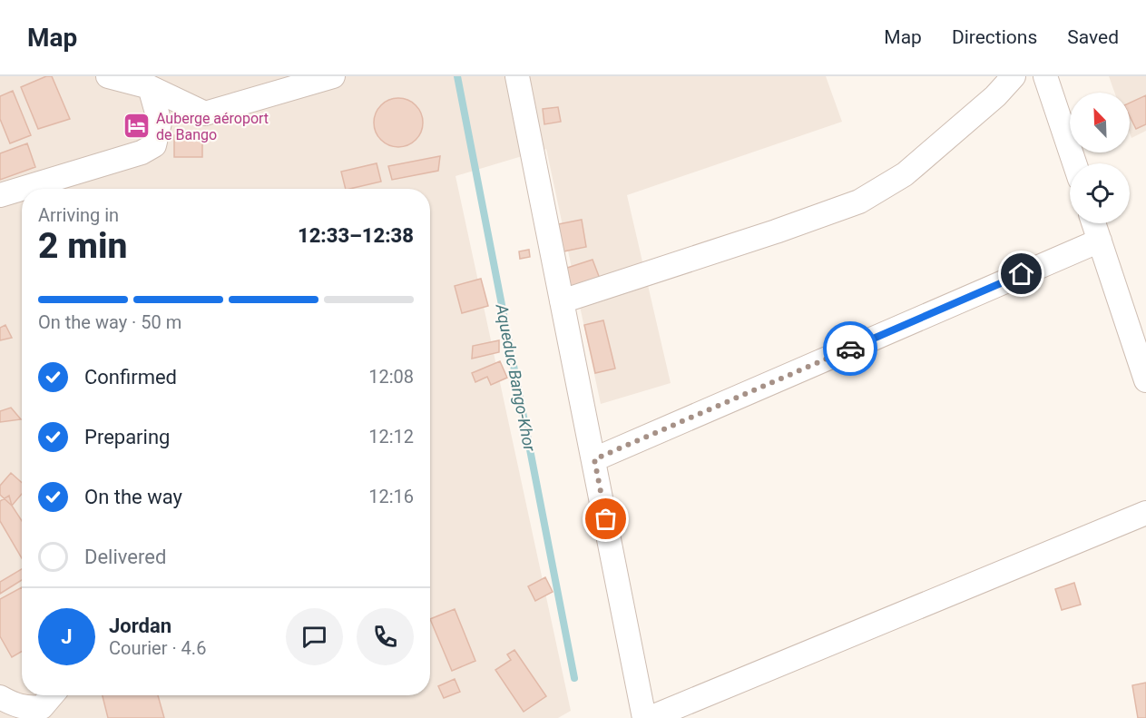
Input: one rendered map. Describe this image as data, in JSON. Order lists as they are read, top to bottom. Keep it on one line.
{"water":["Aqueduc Bango-Khor"],"places":{"hotel":["Auberge aéroport de Bango"]},"north":"top left","page":{"header":"Map","nav":["Map","Directions","Saved"],"heading":["2 min","Arriving in","12:33–12:38"],"panel":["Jordan","Courier · 4.6"],"bar":"On the way · 50 m","list":[["Confirmed","12:08"],["Preparing","12:12"],["On the way","12:16"],"Delivered"],"round":"J"}}
